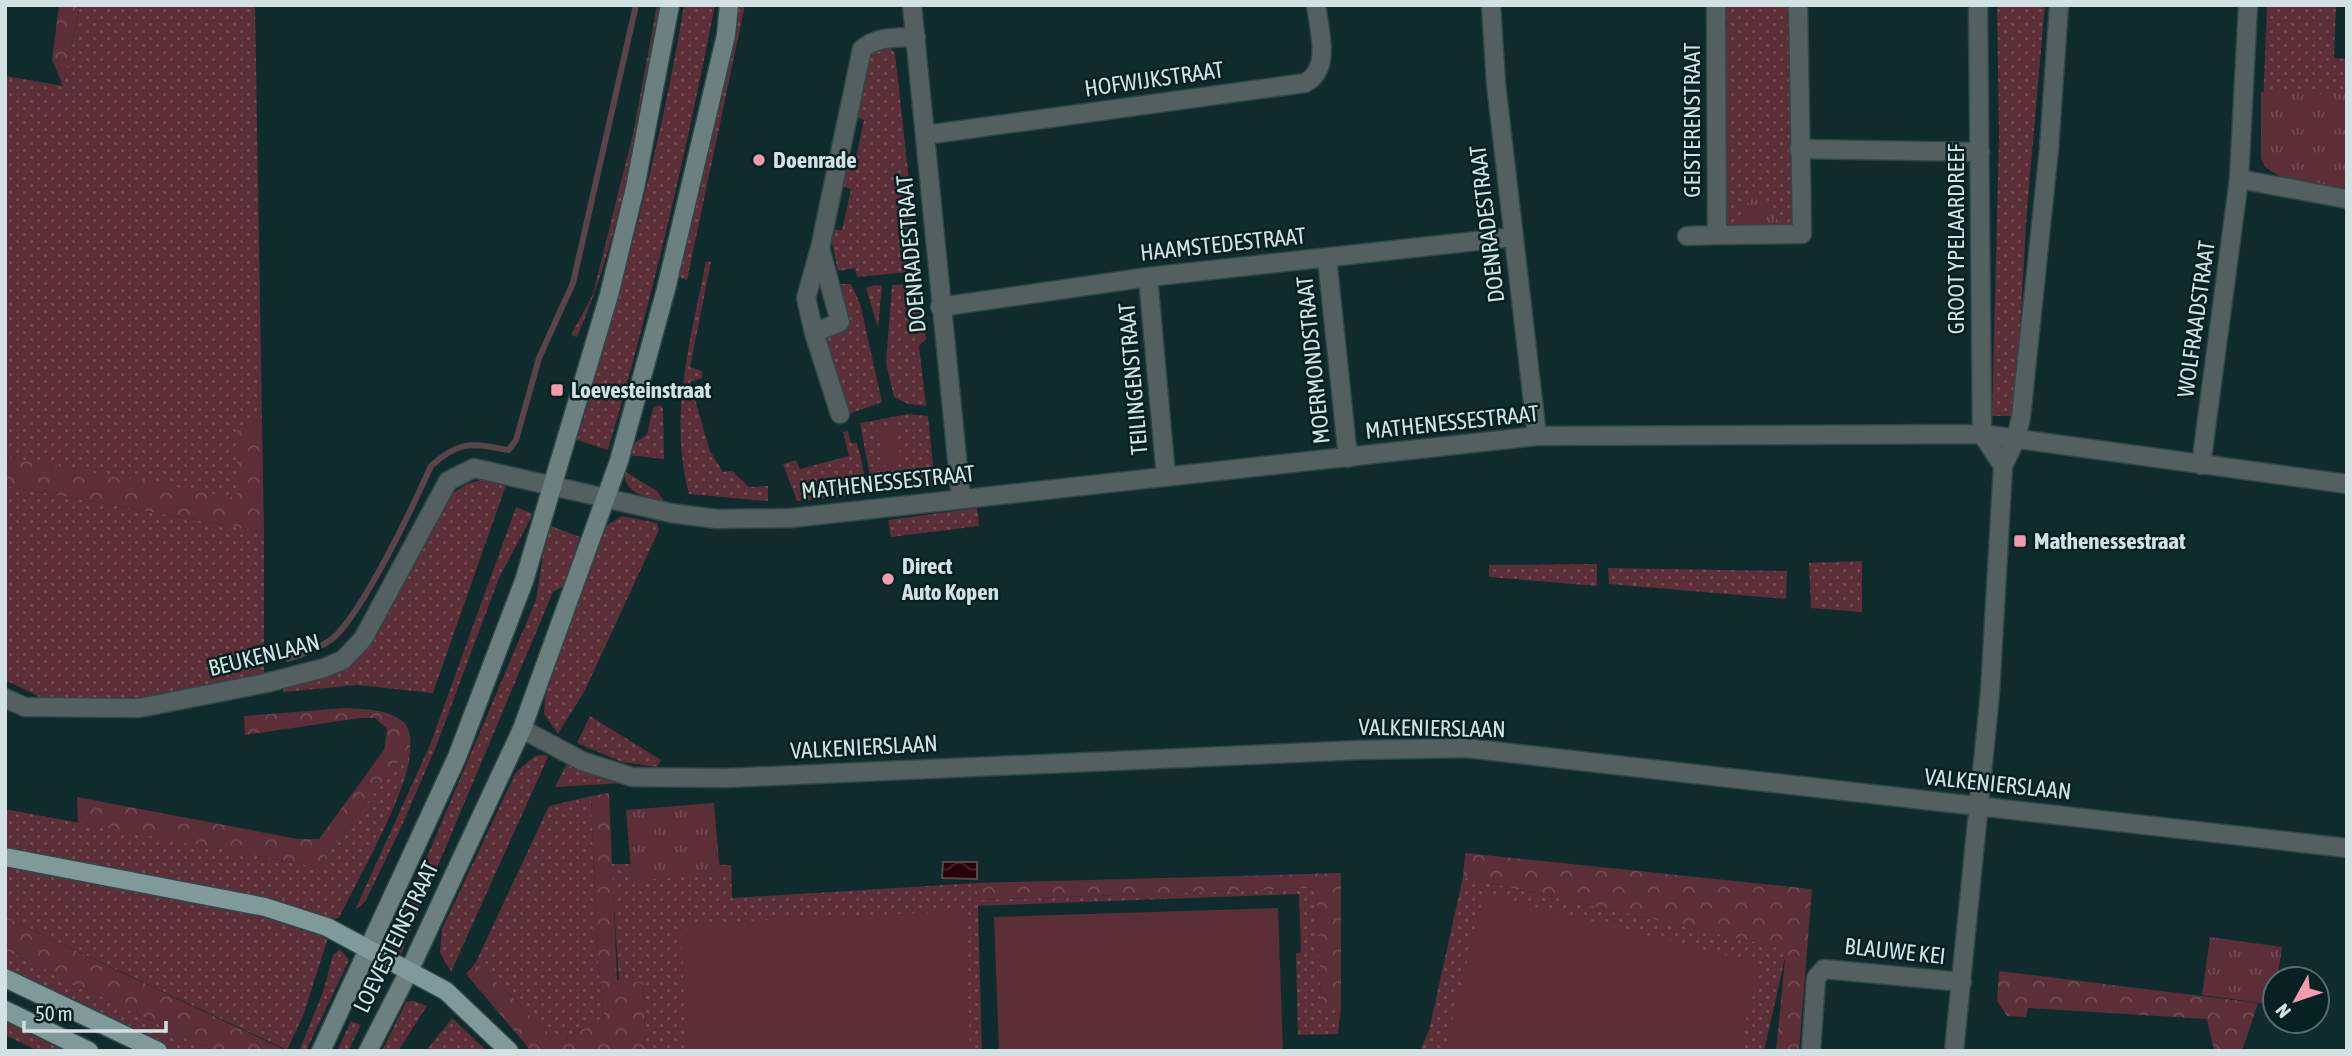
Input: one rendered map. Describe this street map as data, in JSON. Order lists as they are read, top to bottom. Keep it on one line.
{"streets":{"street":["HOFWIJKSTRAAT","GEISTERENSTRAAT","DOENRADESTRAAT","GROOT YPELAARDREEF","HAAMSTEDESTRAAT","WOLFRAADSTRAAT","MOERMONDSTRAAT","TEILINGENSTRAAT","MATHENESSESTRAAT","BEUKENLAAN","VALKENIERSLAAN","LOEVESTEINSTRAAT","BLAUWE KEI"]},"crossings":[["HOFWIJKSTRAAT","DOENRADESTRAAT"],["DOENRADESTRAAT","HAAMSTEDESTRAAT"],["DOENRADESTRAAT","MATHENESSESTRAAT"],["GROOT YPELAARDREEF","MATHENESSESTRAAT"],["HAAMSTEDESTRAAT","MOERMONDSTRAAT"],["HAAMSTEDESTRAAT","TEILINGENSTRAAT"],["WOLFRAADSTRAAT","MATHENESSESTRAAT"],["MOERMONDSTRAAT","MATHENESSESTRAAT"],["TEILINGENSTRAAT","MATHENESSESTRAAT"],["MATHENESSESTRAAT","BEUKENLAAN"],["MATHENESSESTRAAT","LOEVESTEINSTRAAT"],["BEUKENLAAN","LOEVESTEINSTRAAT"],["VALKENIERSLAAN","LOEVESTEINSTRAAT"],["VALKENIERSLAAN","BLAUWE KEI"]],"places":{"other":["Doenrade","Direct Auto Kopen"],"transit":["Loevesteinstraat","Mathenessestraat"]},"scale_bar":"50 m","north":"bottom left"}
